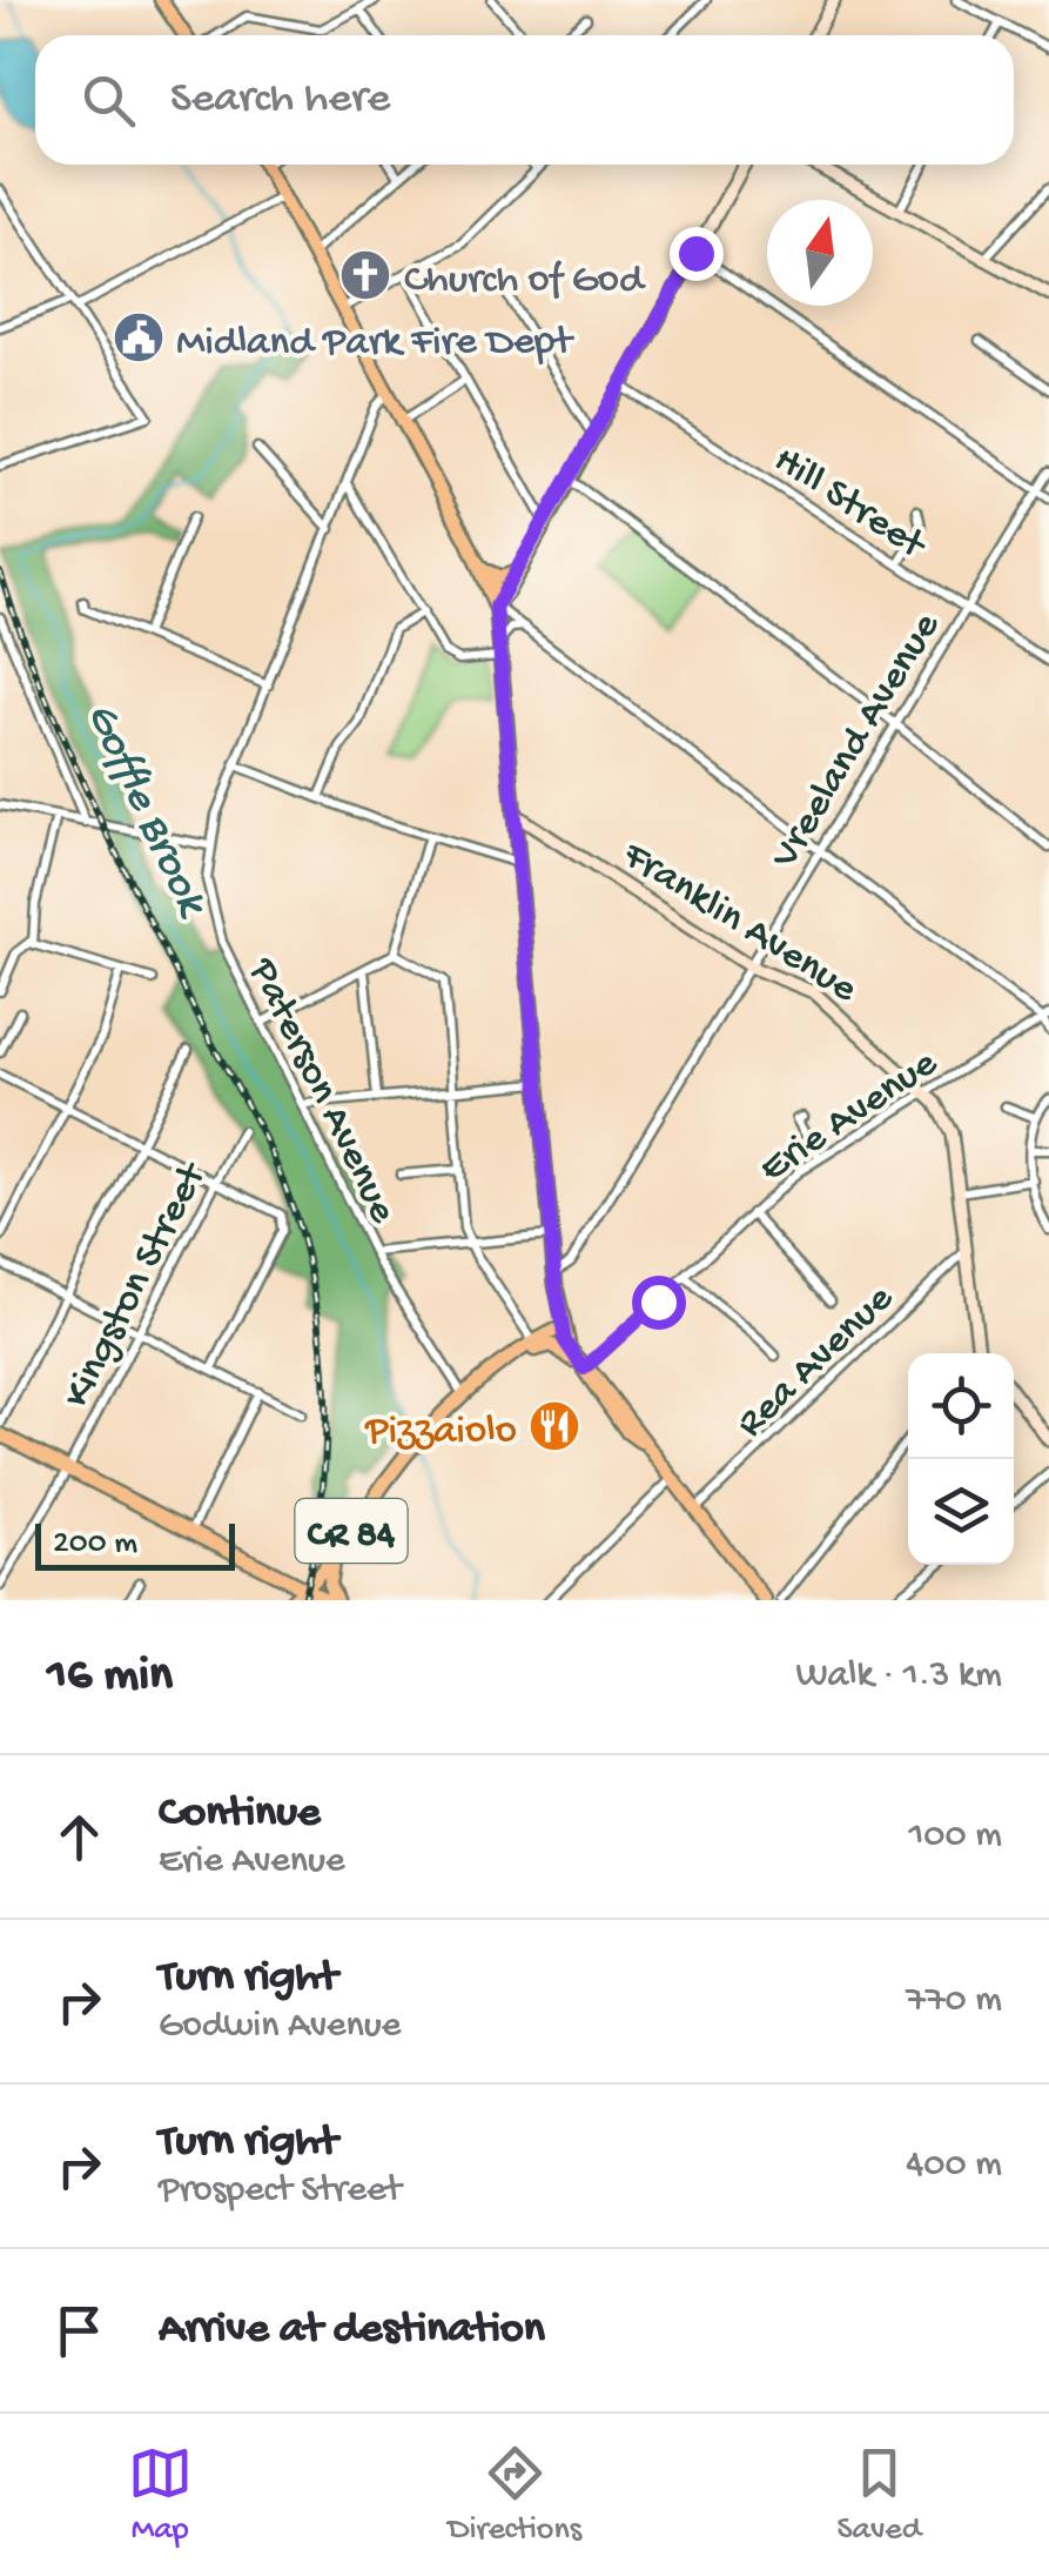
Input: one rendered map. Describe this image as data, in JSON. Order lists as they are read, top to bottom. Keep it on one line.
{"streets":{"main road":["CR 84"],"street":["Hill Street","Vreeland Avenue","Franklin Avenue","Paterson Avenue","Erie Avenue","Kingston Street","Rea Avenue"]},"crossings":[["Hill Street","Vreeland Avenue"],["Vreeland Avenue","Franklin Avenue"],["Franklin Avenue","Erie Avenue"],["Franklin Avenue","Rea Avenue"],["Paterson Avenue","CR 84"]],"water":["Goffle Brook"],"places":{"church":["Church of God"],"public building":["Midland Park Fire Dept"],"restaurant":["Pizzaiolo"]},"scale_bar":"200 m","north":"top","page":{"search":"Search here","scale":"200 m","heading":["16 min","Walk · 1.3 km"],"list":[["Continue","Erie Avenue","100 m"],["Turn right","Godwin Avenue","770 m"],["Turn right","Prospect Street","400 m"],"Arrive at destination"],"nav":["Map","Directions","Saved"]}}
